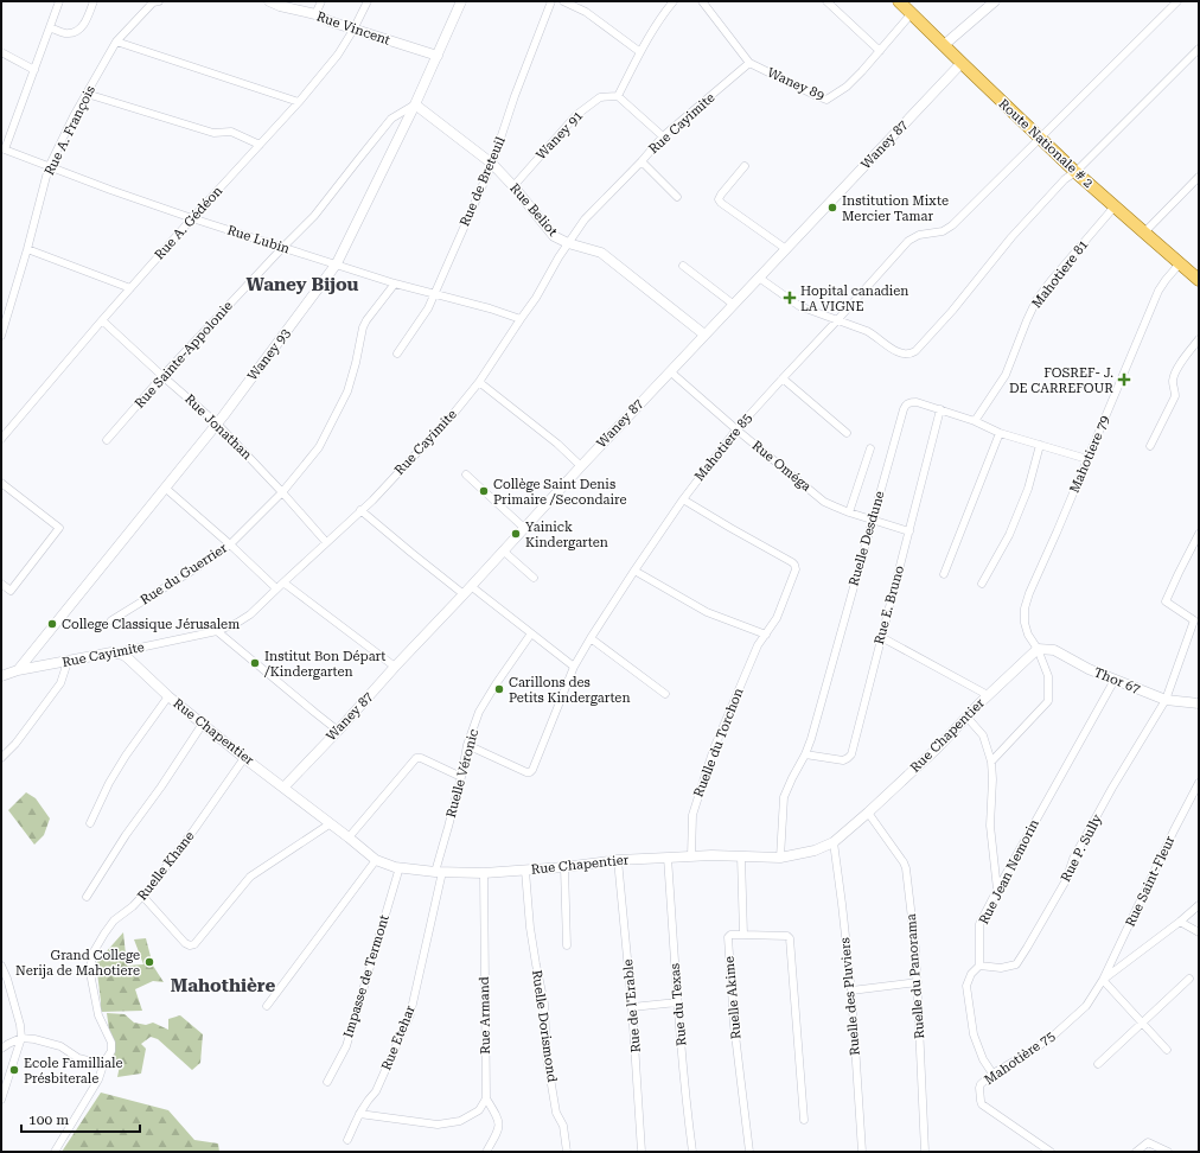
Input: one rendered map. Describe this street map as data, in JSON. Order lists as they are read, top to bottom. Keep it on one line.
{"streets":{"main road":["Route Nationale # 2"],"street":["Rue Vincent","Waney 89","Rue Cayimite","Rue A. François","Waney 91","Waney 87","Rue de Breteuil","Rue Beliot","Rue A. Gédéon","Rue Lubin","Mahotiere 81","Rue Sainte-Appolonie","Waney 93","Rue Jonathan","Mahotiere 85","Mahotiere 79","Rue Oméga","Ruelle Desdune","Rue du Guerrier","Rue E. Bruno","Thor 67","Rue Chapentier","Ruelle du Torchon","Ruelle Véronic","Rue P. Sully","Ruelle Khane","Rue Jean Nemorin","Rue Saint-Fleur","Impasse de Termont","Ruelle du Panorama","Ruelle des Pluviers","Ruelle Akime","Rue du Texas","Rue de l'Erable","Rue Armand","Ruelle Dorismond","Rue Etehar","Mahotière 75"]},"crossings":[["Rue Vincent","Rue A. Gédéon"],["Rue Vincent","Waney 93"],["Waney 89","Rue Cayimite"],["Waney 89","Route Nationale # 2"],["Rue Cayimite","Rue Beliot"],["Rue Cayimite","Rue Lubin"],["Rue Cayimite","Waney 93"],["Rue Cayimite","Rue Jonathan"],["Rue Cayimite","Rue Chapentier"],["Rue A. François","Rue Lubin"],["Waney 91","Rue Beliot"],["Route Nationale # 2","Waney 87"],["Route Nationale # 2","Mahotiere 81"],["Route Nationale # 2","Mahotiere 85"],["Route Nationale # 2","Mahotiere 79"],["Waney 87","Rue Beliot"],["Waney 87","Rue Oméga"],["Waney 87","Rue Chapentier"],["Rue de Breteuil","Rue Beliot"],["Rue de Breteuil","Rue Lubin"],["Rue Beliot","Rue Sainte-Appolonie"],["Rue Beliot","Waney 93"],["Rue A. Gédéon","Rue Lubin"],["Rue A. Gédéon","Rue Jonathan"],["Rue Lubin","Rue Sainte-Appolonie"],["Rue Lubin","Waney 93"],["Rue Lubin","Rue du Guerrier"],["Mahotiere 81","Ruelle Desdune"],["Rue Sainte-Appolonie","Waney 93"],["Rue Sainte-Appolonie","Rue Jonathan"],["Waney 93","Rue Jonathan"],["Rue Jonathan","Rue du Guerrier"],["Mahotiere 85","Rue Oméga"],["Mahotiere 85","Ruelle du Torchon"],["Mahotiere 85","Ruelle Véronic"],["Mahotiere 79","Ruelle Desdune"],["Mahotiere 79","Thor 67"],["Mahotiere 79","Rue Chapentier"],["Rue Oméga","Ruelle Desdune"],["Rue Oméga","Rue E. Bruno"],["Ruelle Desdune","Rue E. Bruno"],["Ruelle Desdune","Rue Chapentier"],["Thor 67","Rue Chapentier"],["Thor 67","Rue P. Sully"],["Thor 67","Rue Jean Nemorin"],["Rue Chapentier","Ruelle du Torchon"],["Rue Chapentier","Ruelle Véronic"],["Rue Chapentier","Ruelle Khane"],["Rue Chapentier","Impasse de Termont"],["Rue Chapentier","Ruelle du Panorama"],["Rue Chapentier","Ruelle des Pluviers"],["Rue Chapentier","Rue du Texas"],["Rue Chapentier","Rue de l'Erable"],["Rue Chapentier","Rue Armand"],["Rue Chapentier","Ruelle Dorismond"],["Rue Chapentier","Rue Etehar"],["Ruelle Véronic","Rue Etehar"],["Rue P. Sully","Rue Jean Nemorin"],["Rue Saint-Fleur","Mahotière 75"]],"districts":["Waney Bijou","Mahothière"],"places":{"other":["Institution Mixte Mercier Tamar","Collège Saint Denis Primaire /Secondaire","Yainick Kindergarten","College Classique Jérusalem","Institut Bon Départ /Kindergarten","Carillons des Petits Kindergarten","Grand College Nerija de Mahotiere","Ecole Familliale Présbiterale"],"health":["Hopital canadien LA VIGNE","FOSREF- J. DE CARREFOUR"]},"scale_bar":"100 m"}
